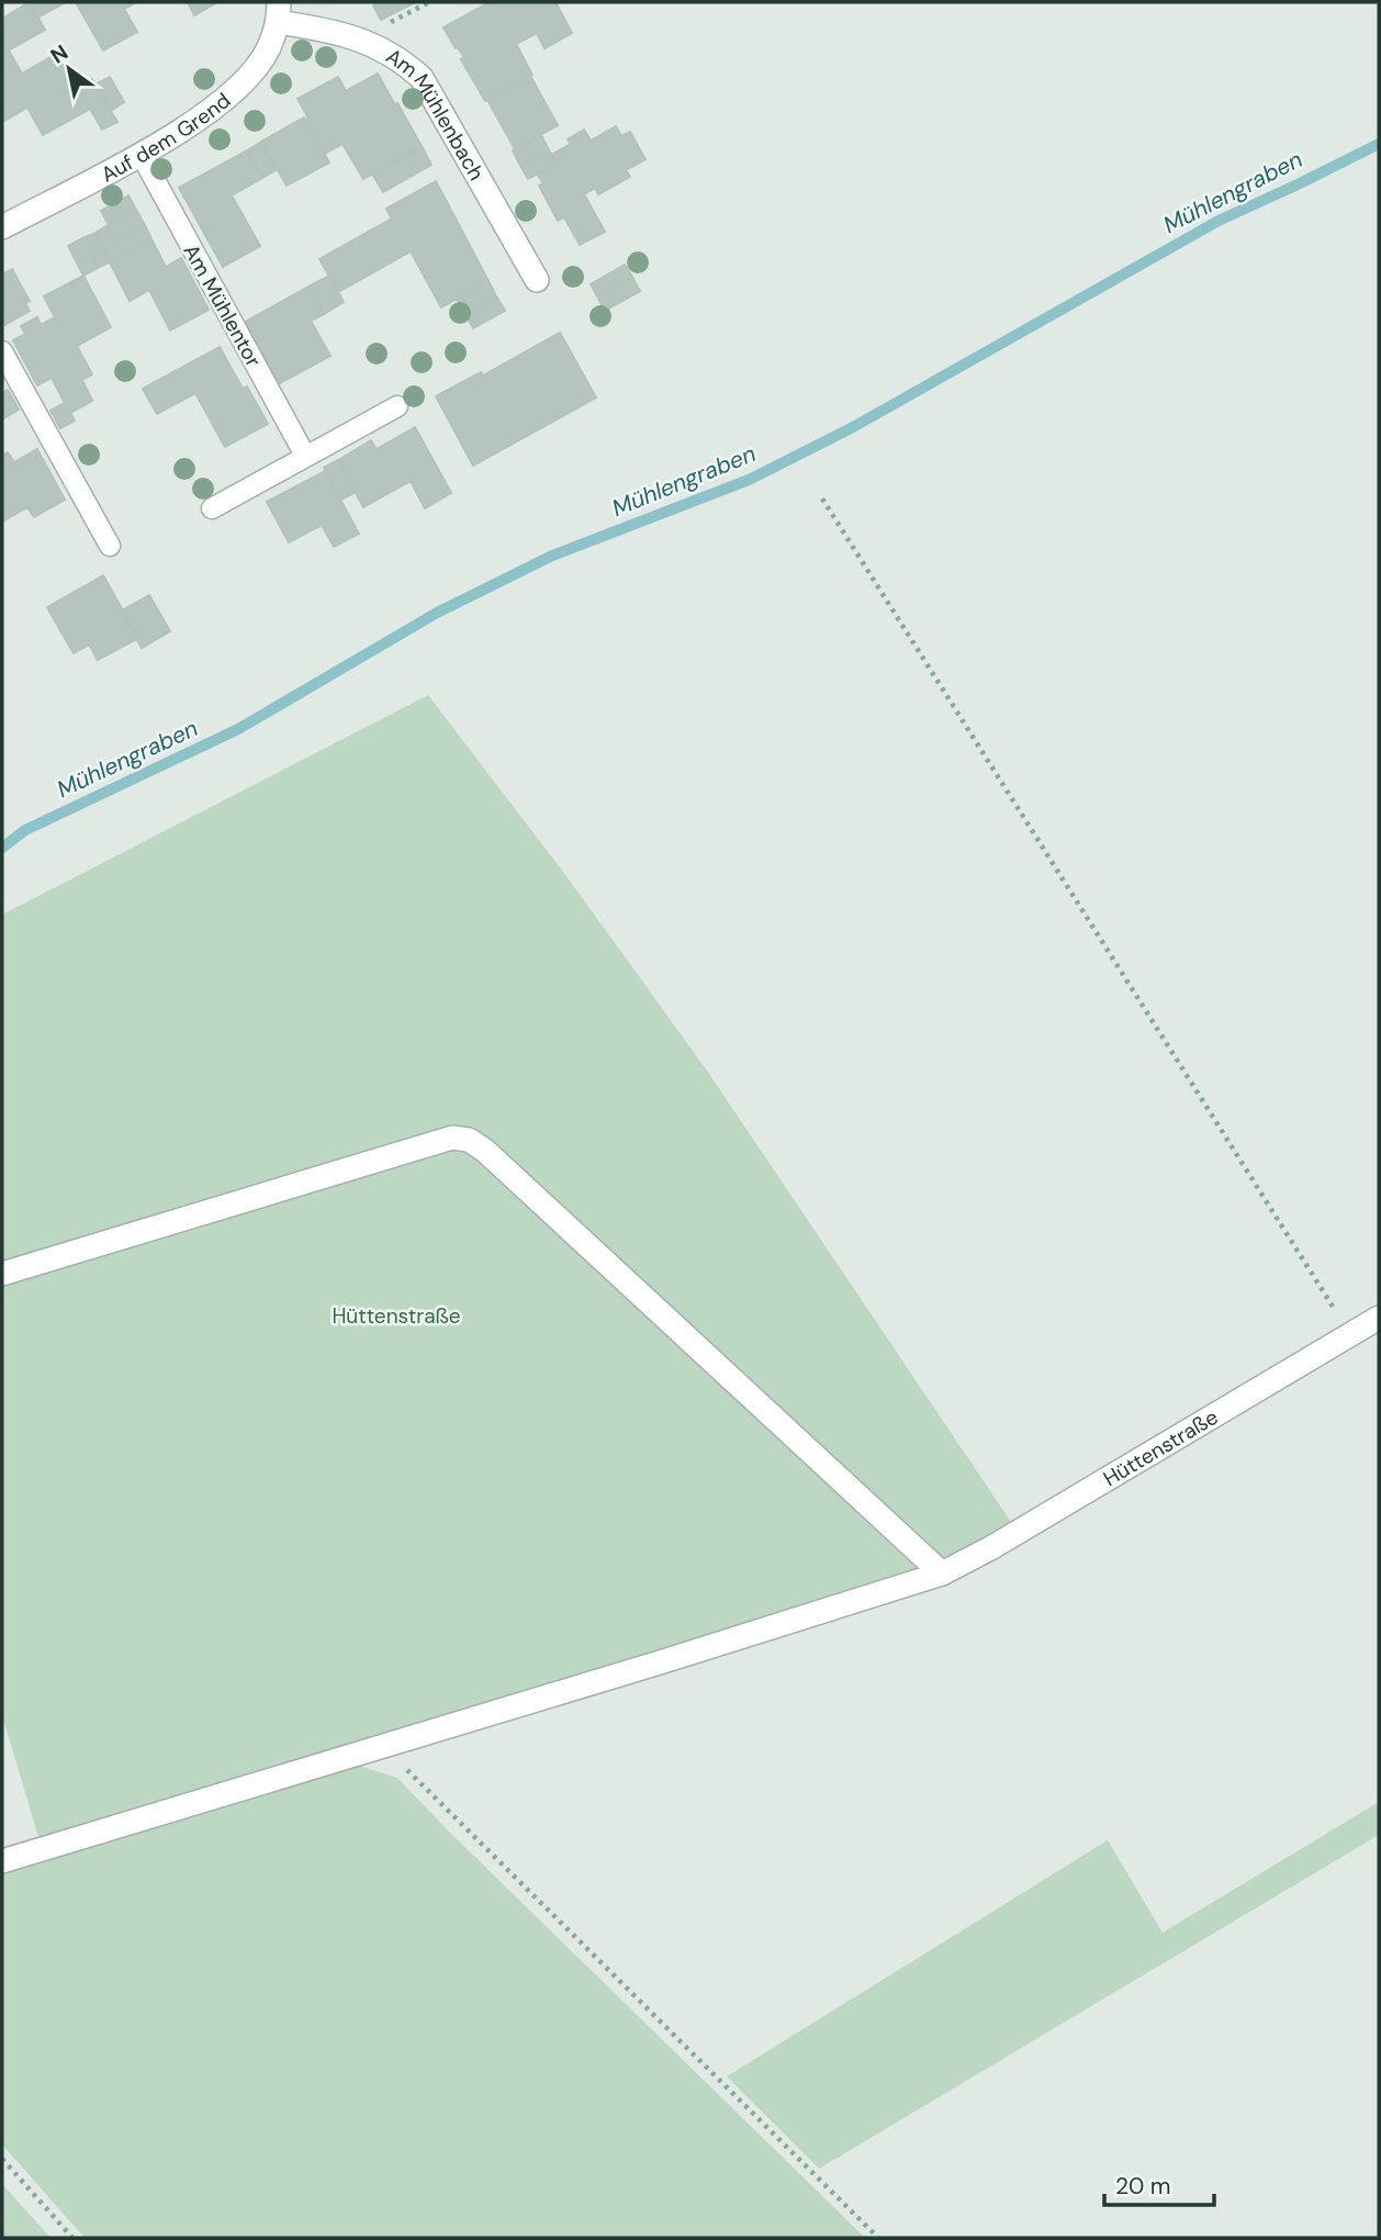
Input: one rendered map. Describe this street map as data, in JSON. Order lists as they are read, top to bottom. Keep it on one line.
{"streets":{"street":["Am Mühlenbach","Auf dem Grend","Hüttenstraße"],"lane":["Am Mühlentor"]},"crossings":[["Am Mühlenbach","Auf dem Grend"],["Auf dem Grend","Am Mühlentor"]],"water":["Mühlengraben"],"parks":["Hüttenstraße"],"scale_bar":"20 m","north":"top left"}
